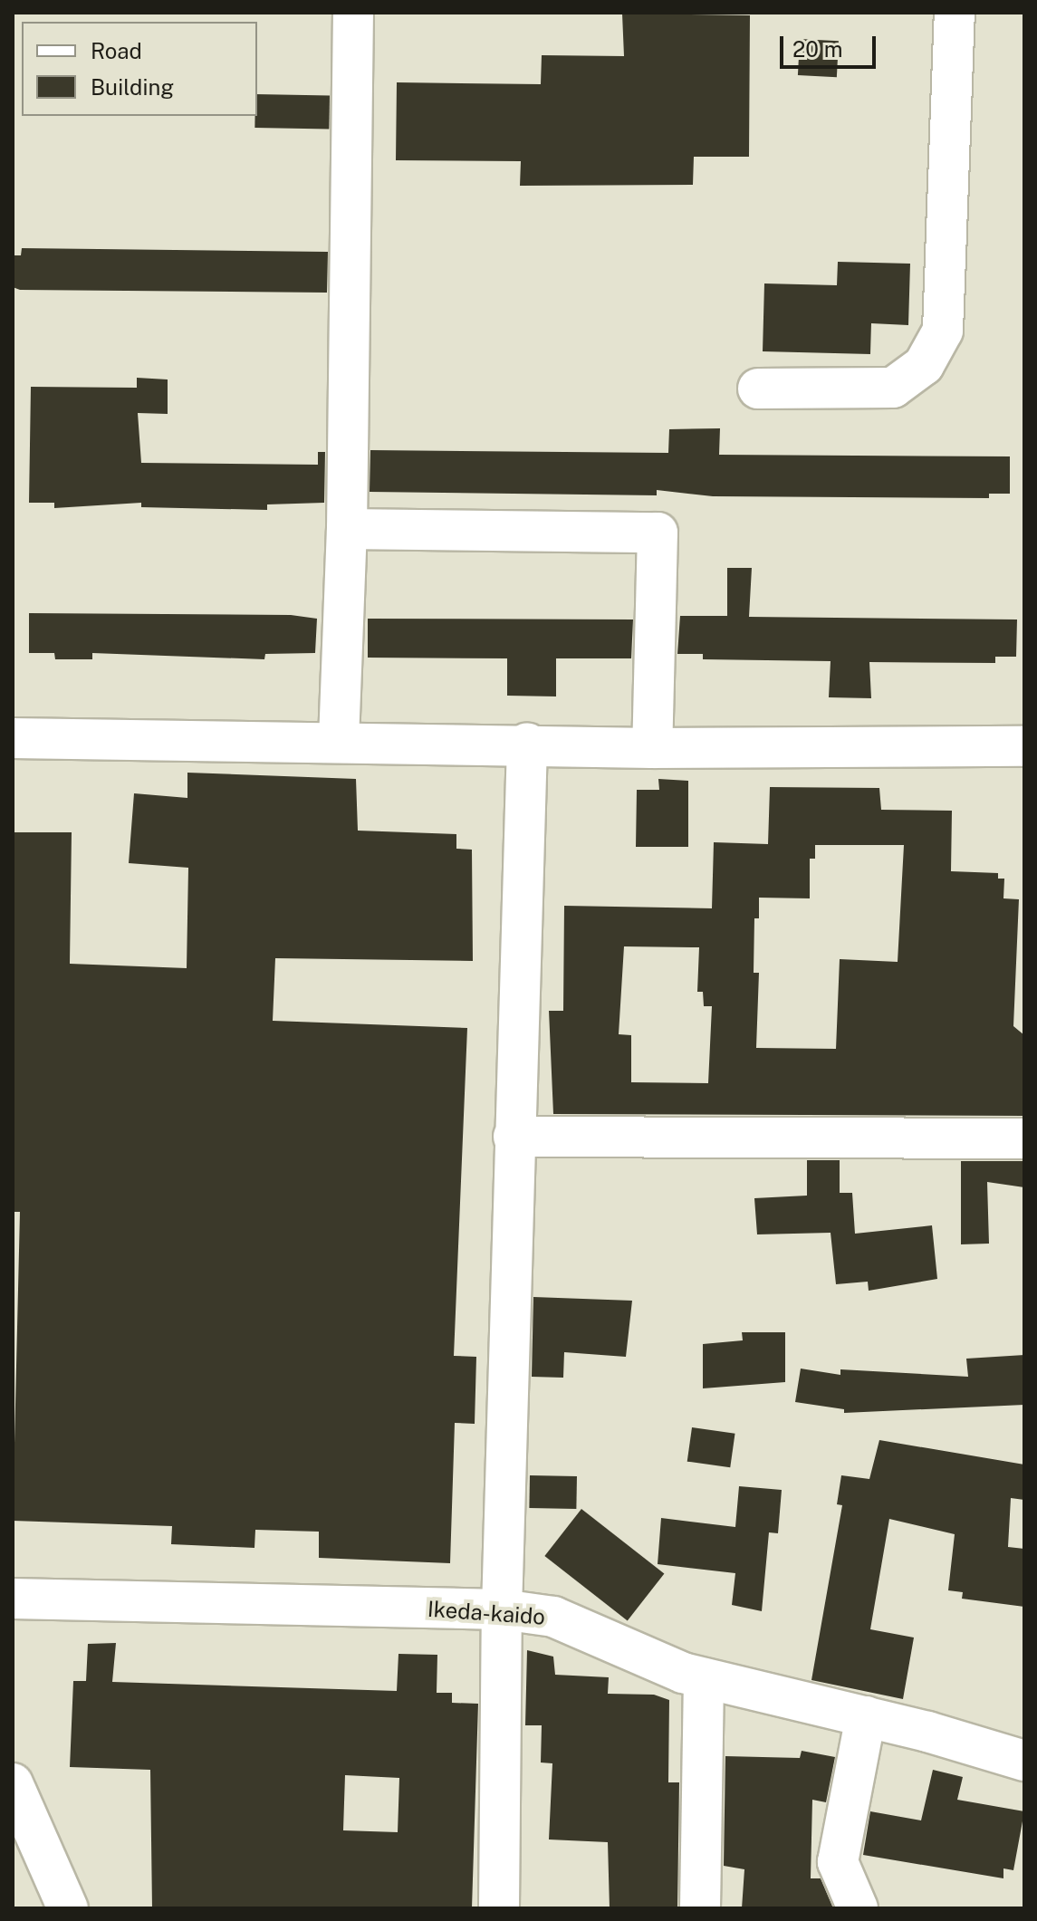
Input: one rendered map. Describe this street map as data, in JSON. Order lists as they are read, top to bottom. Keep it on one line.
{"streets":{"street":["Ikeda-kaido"]},"legend":["Road","Building"],"scale_bar":"20 m"}
